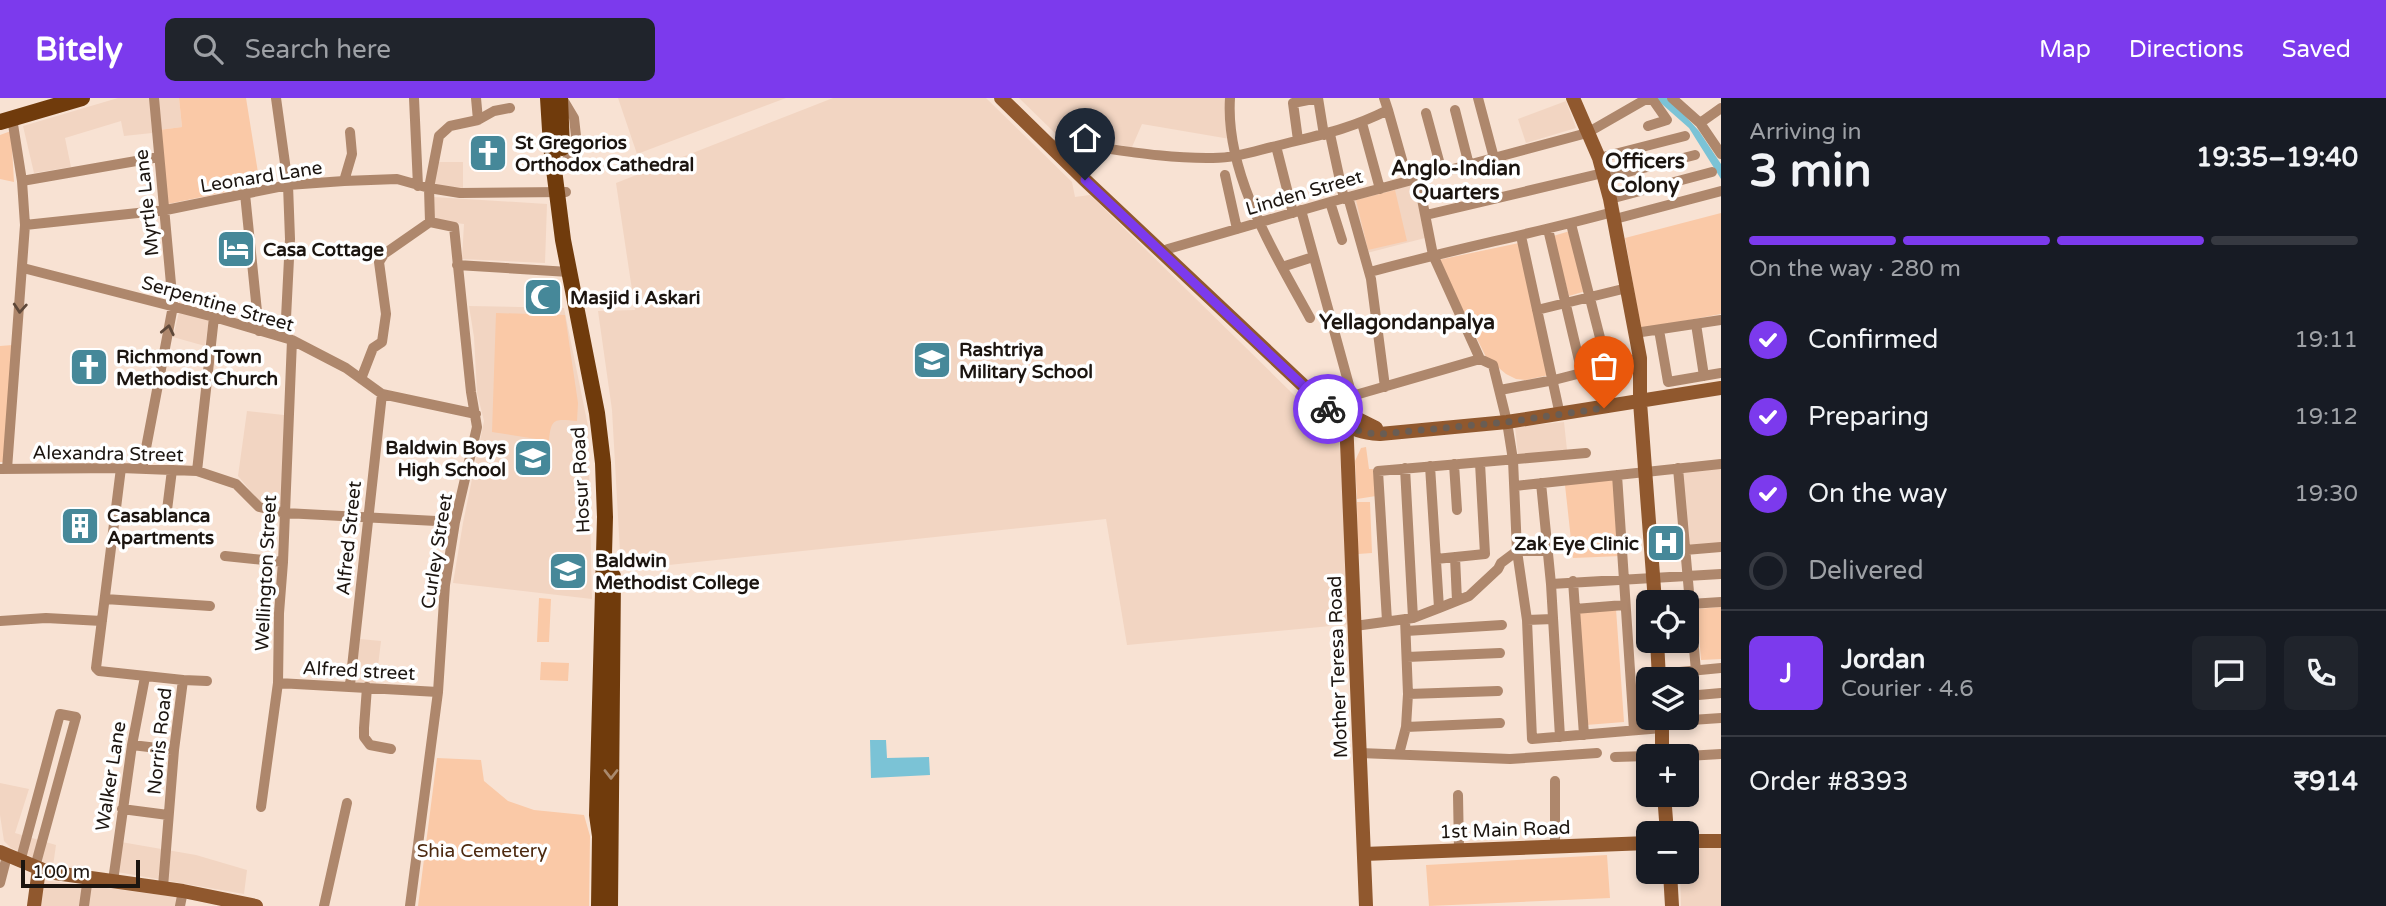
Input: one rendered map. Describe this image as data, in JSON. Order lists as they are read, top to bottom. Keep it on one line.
{"streets":{"main road":["Hosur Road"],"street":["Leonard Lane","Linden Street","Myrtle Lane","Serpentine Street","Alexandra Street","Alfred Street","Curley Street","Wellington Street","Mother Teresa Road","Alfred street","Norris Road","Walker Lane","1st Main Road"]},"crossings":[["Leonard Lane","Myrtle Lane"],["Leonard Lane","Hosur Road"],["Leonard Lane","Wellington Street"],["Myrtle Lane","Serpentine Street"],["Myrtle Lane","Alexandra Street"],["Serpentine Street","Alfred Street"],["Serpentine Street","Curley Street"],["Serpentine Street","Wellington Street"],["Alexandra Street","Alfred Street"],["Alexandra Street","Curley Street"],["Alexandra Street","Wellington Street"],["Alexandra Street","Norris Road"],["Alfred Street","Alfred street"],["Curley Street","Alfred street"],["Wellington Street","Alfred street"],["Mother Teresa Road","1st Main Road"],["Norris Road","Walker Lane"]],"districts":["Officers Colony","Anglo-Indian Quarters","Yellagondanpalya"],"parks":["Shia Cemetery"],"places":{"church":["St Gregorios Orthodox Cathedral","Richmond Town Methodist Church"],"hotel":["Casa Cottage"],"mosque":["Masjid i Askari"],"school or university":["Rashtriya Military School","Baldwin Boys High School","Baldwin Methodist College"],"building":["Casablanca Apartments"],"hospital":["Zak Eye Clinic"]},"scale_bar":"100 m","page":{"header":"Bitely","search":"Search here","nav":["Map","Directions","Saved"],"heading":["3 min","Arriving in","19:35–19:40"],"panel":["Jordan","Courier · 4.6","Order #8393","₹914"],"bar":"On the way · 280 m","list":[["Confirmed","19:11"],["Preparing","19:12"],["On the way","19:30"],"Delivered"],"map_buttons":["+","−"],"round":"J","scale":"100 m"}}
